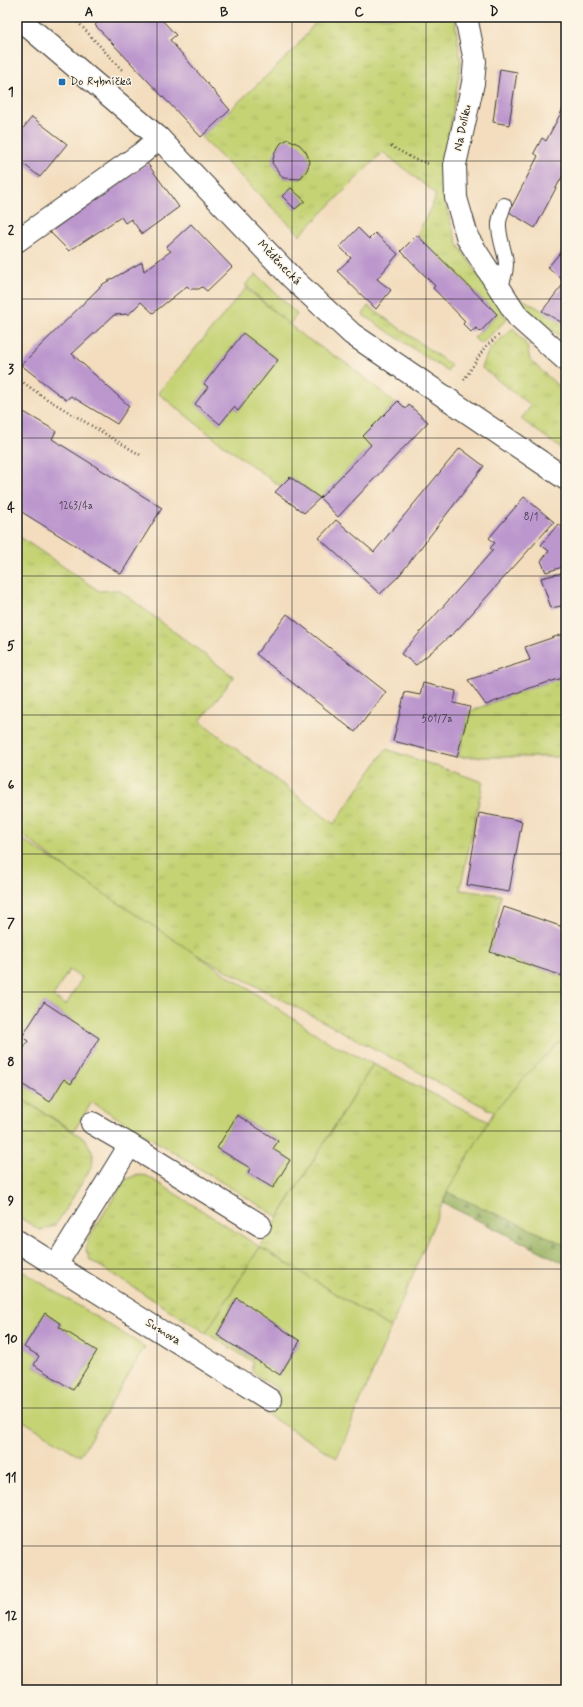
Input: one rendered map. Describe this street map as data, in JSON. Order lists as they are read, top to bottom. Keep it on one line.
{"streets":{"street":["Na Dolíku","Měděnecká","Sumova"]},"places":{"transit":["Do Rybníčků"]},"house_numbers":["1263/4a","8/1","501/7a"],"grid":{"columns":["A","B","C","D"],"rows":["1","2","3","4","5","6","7","8","9","10","11","12"]}}
